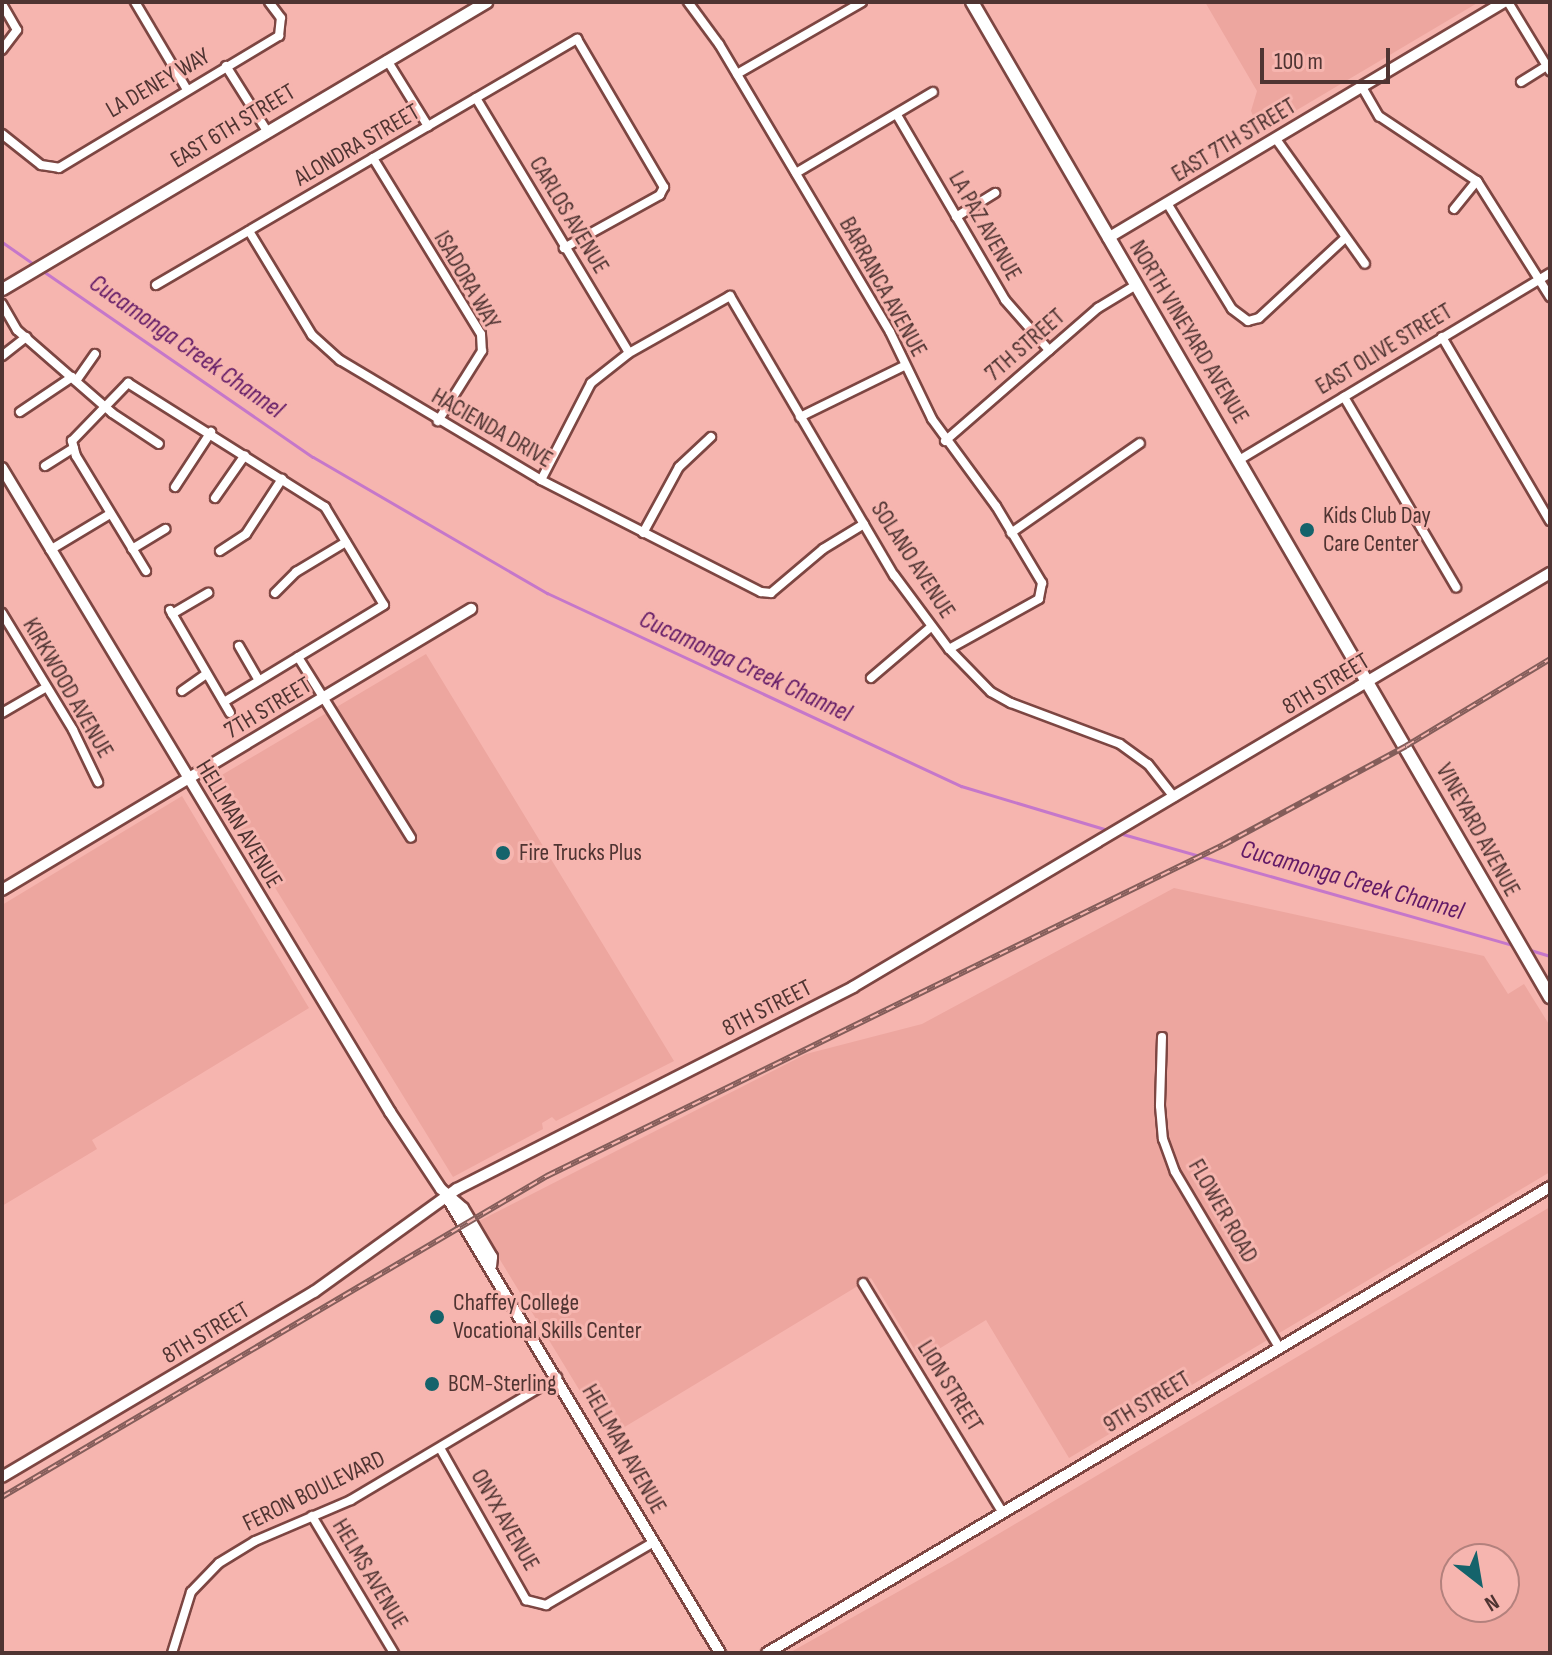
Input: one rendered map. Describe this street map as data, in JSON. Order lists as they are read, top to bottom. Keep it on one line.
{"streets":{"main road":["EAST 6TH STREET","NORTH VINEYARD AVENUE","VINEYARD AVENUE"],"street":["LA DENEY WAY","EAST 7TH STREET","ALONDRA STREET","CARLOS AVENUE","LA PAZ AVENUE","ISADORA WAY","BARRANCA AVENUE","7TH STREET","EAST OLIVE STREET","HACIENDA DRIVE","SOLANO AVENUE","8TH STREET","KIRKWOOD AVENUE","HELLMAN AVENUE","FLOWER ROAD","LION STREET","9TH STREET","FERON BOULEVARD","ONYX AVENUE","HELMS AVENUE"]},"crossings":[["EAST 7TH STREET","NORTH VINEYARD AVENUE"],["ALONDRA STREET","CARLOS AVENUE"],["ALONDRA STREET","ISADORA WAY"],["ALONDRA STREET","HACIENDA DRIVE"],["CARLOS AVENUE","SOLANO AVENUE"],["LA PAZ AVENUE","7TH STREET"],["ISADORA WAY","HACIENDA DRIVE"],["BARRANCA AVENUE","7TH STREET"],["BARRANCA AVENUE","SOLANO AVENUE"],["NORTH VINEYARD AVENUE","7TH STREET"],["NORTH VINEYARD AVENUE","EAST OLIVE STREET"],["NORTH VINEYARD AVENUE","8TH STREET"],["NORTH VINEYARD AVENUE","VINEYARD AVENUE"],["7TH STREET","HELLMAN AVENUE"],["HACIENDA DRIVE","SOLANO AVENUE"],["SOLANO AVENUE","8TH STREET"],["8TH STREET","HELLMAN AVENUE"],["8TH STREET","VINEYARD AVENUE"],["HELLMAN AVENUE","FERON BOULEVARD"],["HELLMAN AVENUE","ONYX AVENUE"],["FLOWER ROAD","9TH STREET"],["LION STREET","9TH STREET"],["FERON BOULEVARD","ONYX AVENUE"],["FERON BOULEVARD","HELMS AVENUE"]],"water":["Cucamonga Creek Channel"],"places":["Kids Club Day Care Center","Fire Trucks Plus","Chaffey College Vocational Skills Center","BCM-Sterling"],"scale_bar":"100 m","north":"bottom right"}
